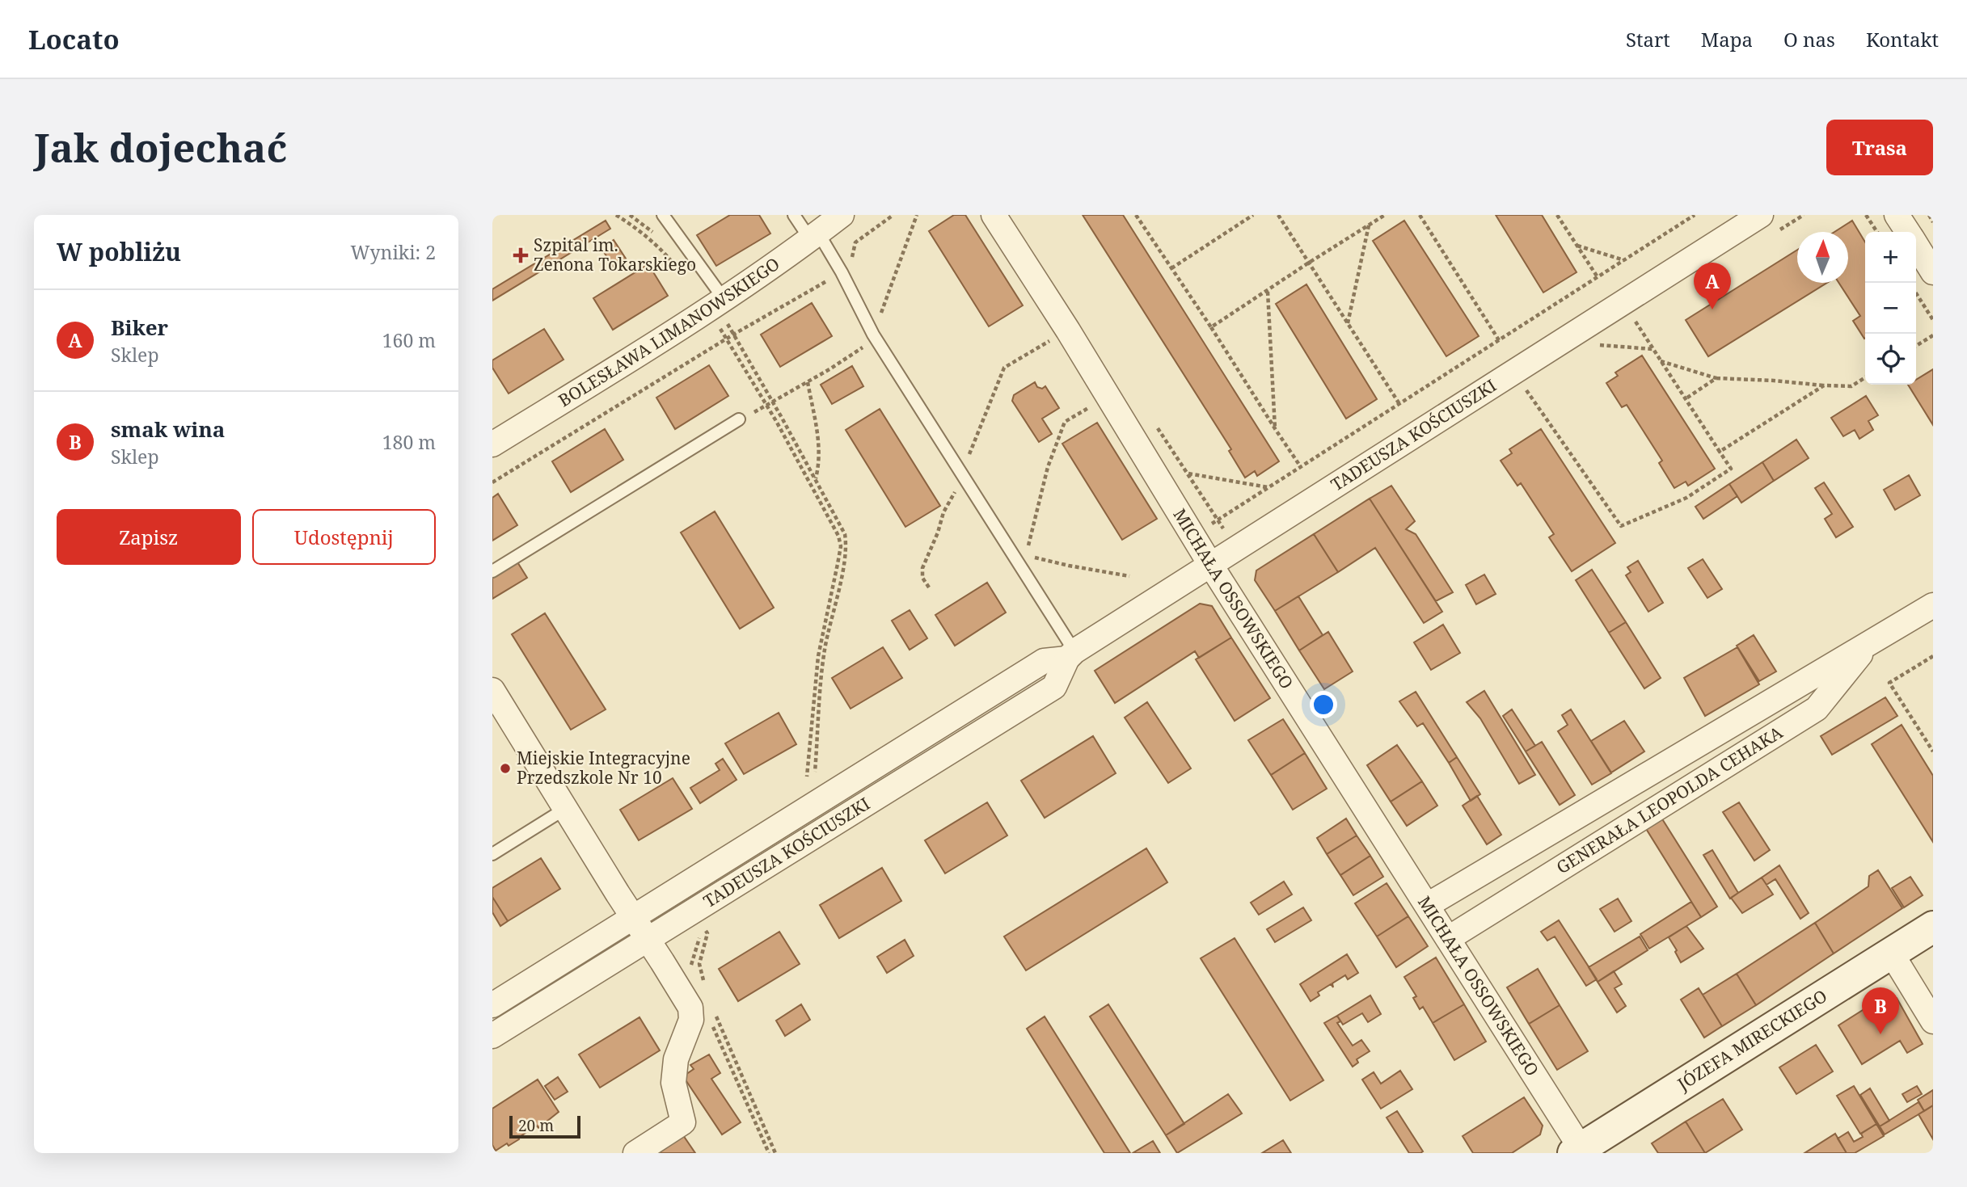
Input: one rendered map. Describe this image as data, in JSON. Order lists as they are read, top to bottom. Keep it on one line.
{"streets":{"street":["BOLESŁAWA LIMANOWSKIEGO","TADEUSZA KOŚCIUSZKI","MICHAŁA OSSOWSKIEGO","GENERAŁA LEOPOLDA CEHAKA","JÓZEFA MIRECKIEGO"]},"crossings":[["TADEUSZA KOŚCIUSZKI","MICHAŁA OSSOWSKIEGO"],["MICHAŁA OSSOWSKIEGO","GENERAŁA LEOPOLDA CEHAKA"],["MICHAŁA OSSOWSKIEGO","JÓZEFA MIRECKIEGO"]],"places":{"health":["Szpital im. Zenona Tokarskiego"],"other":["Miejskie Integracyjne Przedszkole Nr 10"]},"scale_bar":"20 m","north":"top","page":{"header":"Locato","nav":["Start","Mapa","O nas","Kontakt"],"buttons":["Trasa",["Zapisz","Udostępnij"]],"title":"Jak dojechać","heading":["W pobliżu","Wyniki: 2"],"map_buttons":["+","−"],"pins":["A","B"],"list":[{"mark":"A","name":"Biker","note":"Sklep","value":"160 m"},{"mark":"B","name":"smak wina","note":"Sklep","value":"180 m"}],"scale":"20 m"}}
